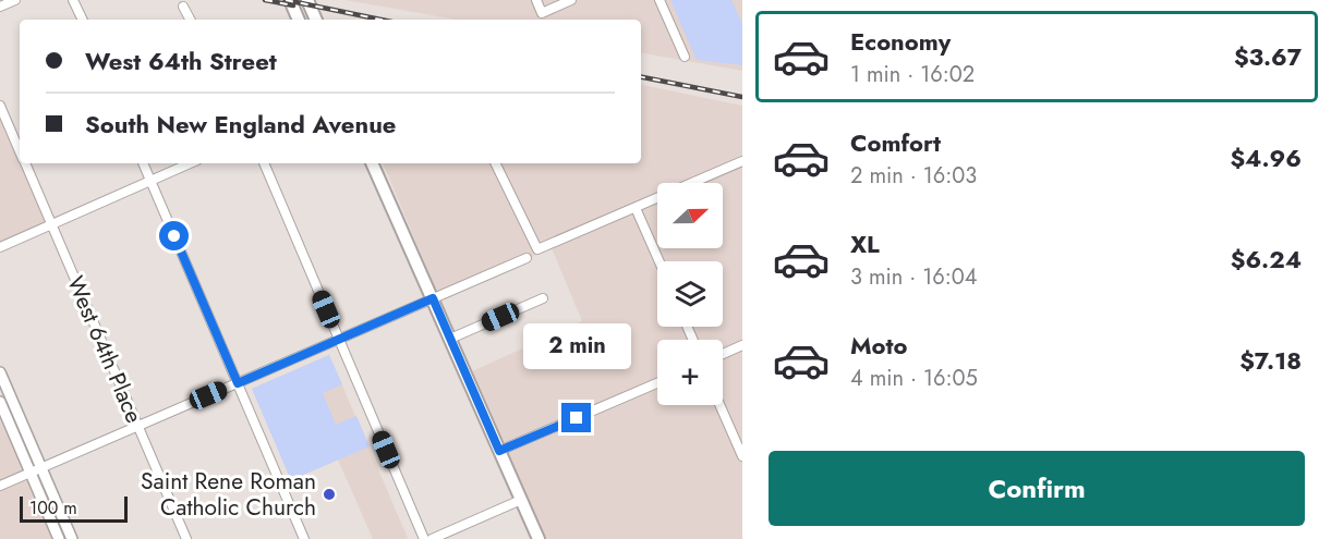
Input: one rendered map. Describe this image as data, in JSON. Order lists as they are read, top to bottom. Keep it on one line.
{"streets":{"street":["West 64th Place"]},"places":["Saint Rene Roman Catholic Church"],"scale_bar":"100 m","north":"right","page":{"list":[{"name":"Economy","note":"1 min · 16:02","value":"$3.67"},{"name":"Comfort","note":"2 min · 16:03","value":"$4.96"},{"name":"XL","note":"3 min · 16:04","value":"$6.24"},{"name":"Moto","note":"4 min · 16:05","value":"$7.18"}],"banner":["West 64th Street","South New England Avenue"],"map_buttons":"+","bubble":"2 min","buttons":"Confirm","scale":"100 m"}}
